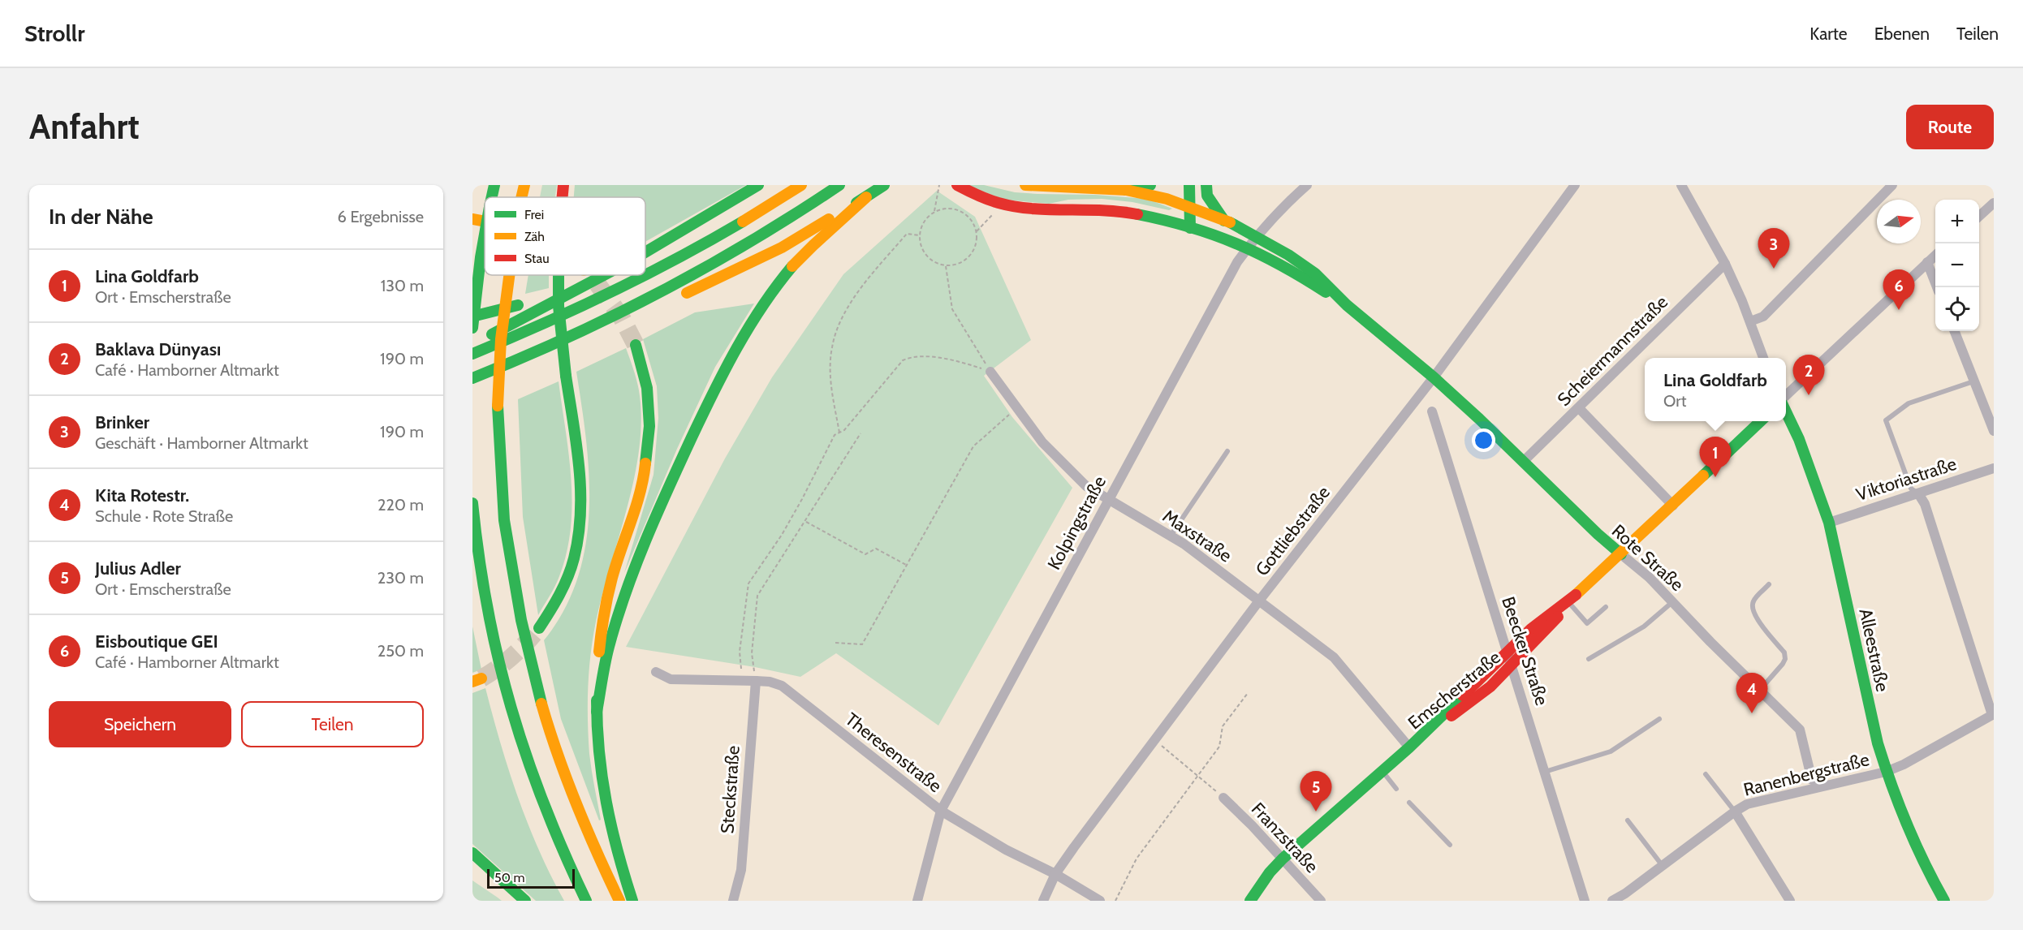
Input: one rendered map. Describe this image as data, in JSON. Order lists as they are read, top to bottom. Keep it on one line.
{"streets":{"main road":["Rote Straße","Alleestraße","Emscherstraße"],"street":["Scheiermannstraße","Viktoriastraße","Kolpingstraße","Gottliebstraße","Maxstraße","Beecker Straße","Theresenstraße","Ranenbergstraße","Steckstraße","Franzstraße"]},"crossings":[["Scheiermannstraße","Rote Straße"],["Viktoriastraße","Alleestraße"],["Kolpingstraße","Maxstraße"],["Kolpingstraße","Theresenstraße"],["Gottliebstraße","Maxstraße"],["Gottliebstraße","Rote Straße"],["Gottliebstraße","Theresenstraße"],["Maxstraße","Emscherstraße"],["Rote Straße","Emscherstraße"],["Alleestraße","Ranenbergstraße"],["Beecker Straße","Emscherstraße"],["Emscherstraße","Franzstraße"],["Theresenstraße","Steckstraße"]],"legend":["Frei","Zäh","Stau"],"scale_bar":"50 m","north":"right","page":{"header":"Strollr","nav":["Karte","Ebenen","Teilen"],"buttons":["Route",["Speichern","Teilen"]],"title":"Anfahrt","heading":["In der Nähe","6 Ergebnisse"],"map_buttons":["+","−"],"pins":["3","6","2","1","4","5"],"list":[{"mark":"1","name":"Lina Goldfarb","note":"Ort · Emscherstraße","value":"130 m"},{"mark":"2","name":"Baklava Dünyası","note":"Café · Hamborner Altmarkt","value":"190 m"},{"mark":"3","name":"Brinker","note":"Geschäft · Hamborner Altmarkt","value":"190 m"},{"mark":"4","name":"Kita Rotestr.","note":"Schule · Rote Straße","value":"220 m"},{"mark":"5","name":"Julius Adler","note":"Ort · Emscherstraße","value":"230 m"},{"mark":"6","name":"Eisboutique GEI","note":"Café · Hamborner Altmarkt","value":"250 m"}],"popup":["Lina Goldfarb","Ort"],"scale":"50 m"}}
